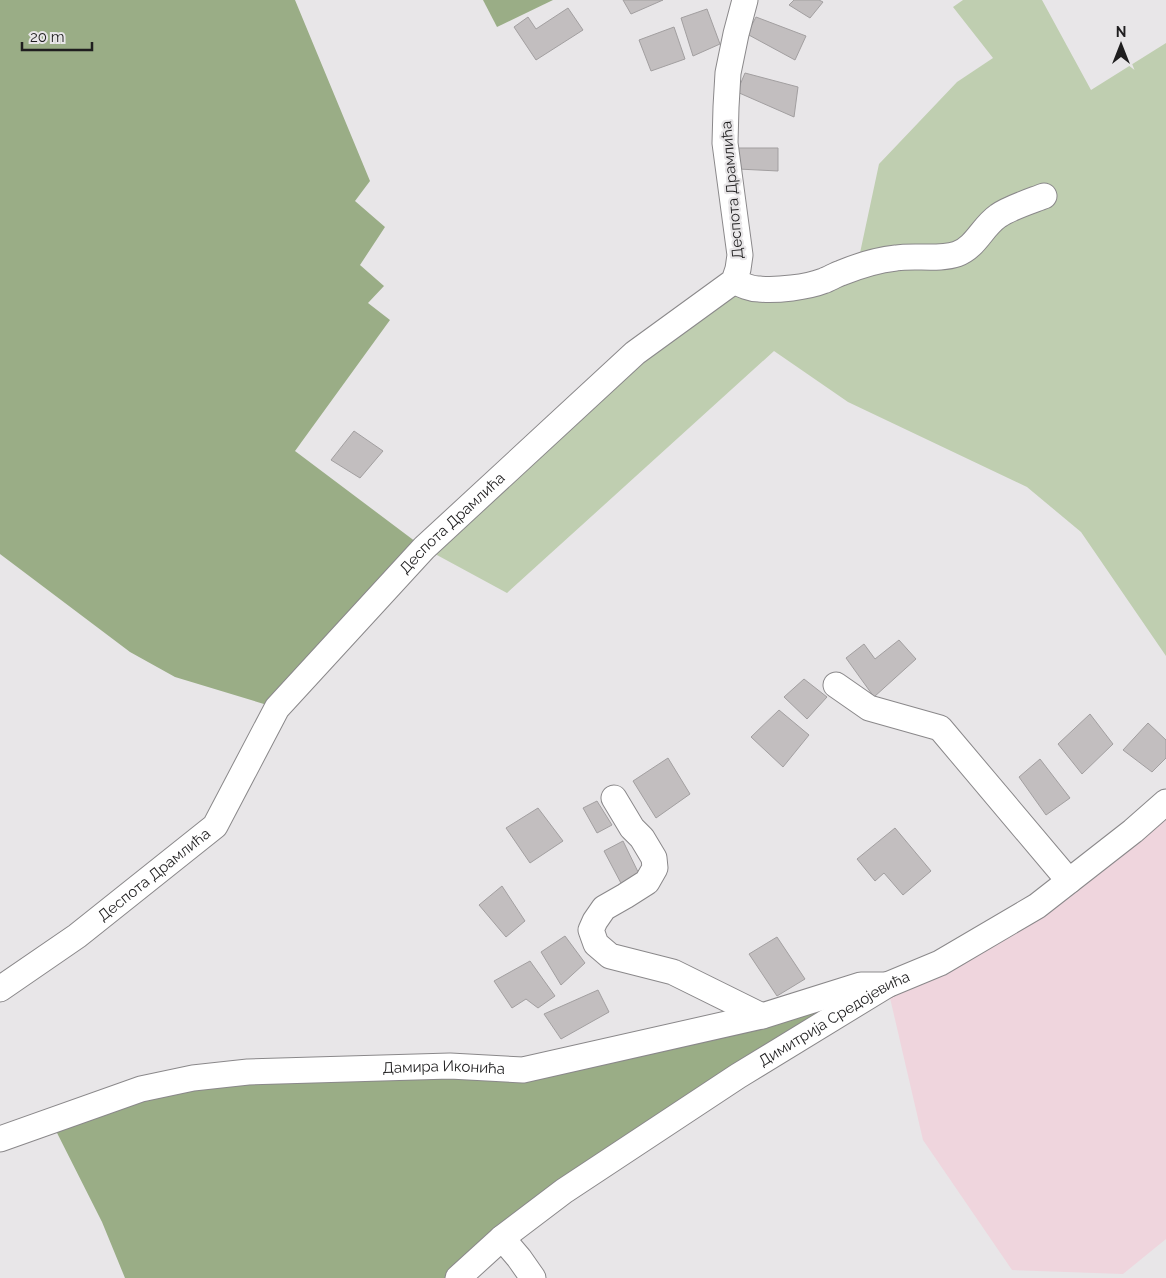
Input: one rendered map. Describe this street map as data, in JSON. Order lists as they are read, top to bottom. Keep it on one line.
{"streets":{"street":["Деспота Драмлића","Димитрија Средојевића","Дамира Иконића"]},"crossings":[["Димитрија Средојевића","Дамира Иконића"]],"scale_bar":"20 m","north":"top"}
